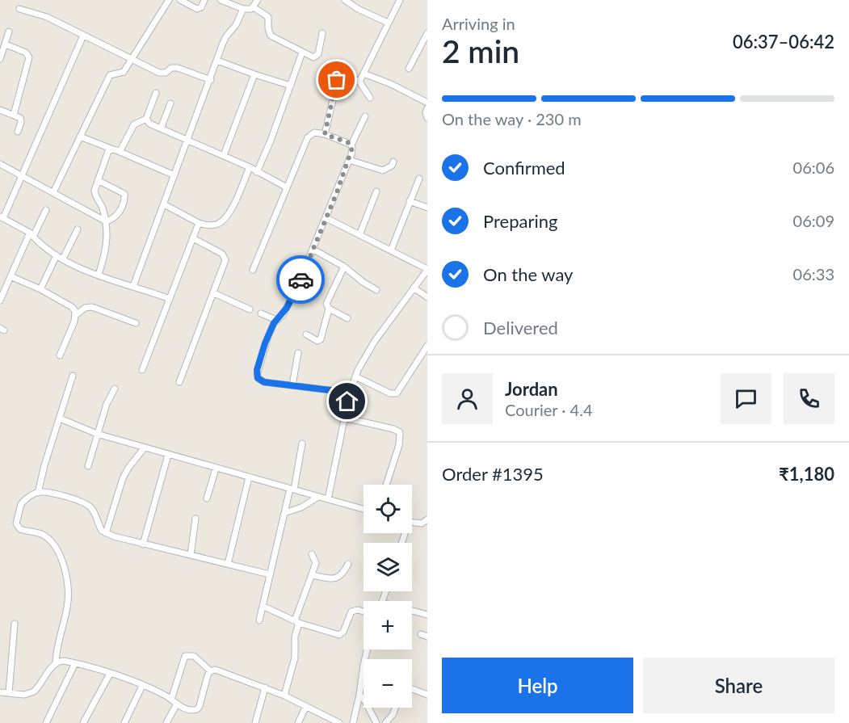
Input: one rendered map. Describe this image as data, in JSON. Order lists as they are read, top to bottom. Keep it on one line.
{"page":{"heading":["2 min","Arriving in","06:37–06:42"],"panel":["Jordan","Courier · 4.4","Order #1395","₹1,180"],"bar":"On the way · 230 m","list":[["Confirmed","06:06"],["Preparing","06:09"],["On the way","06:33"],"Delivered"],"map_buttons":["+","−"],"buttons":["Help","Share"]}}
